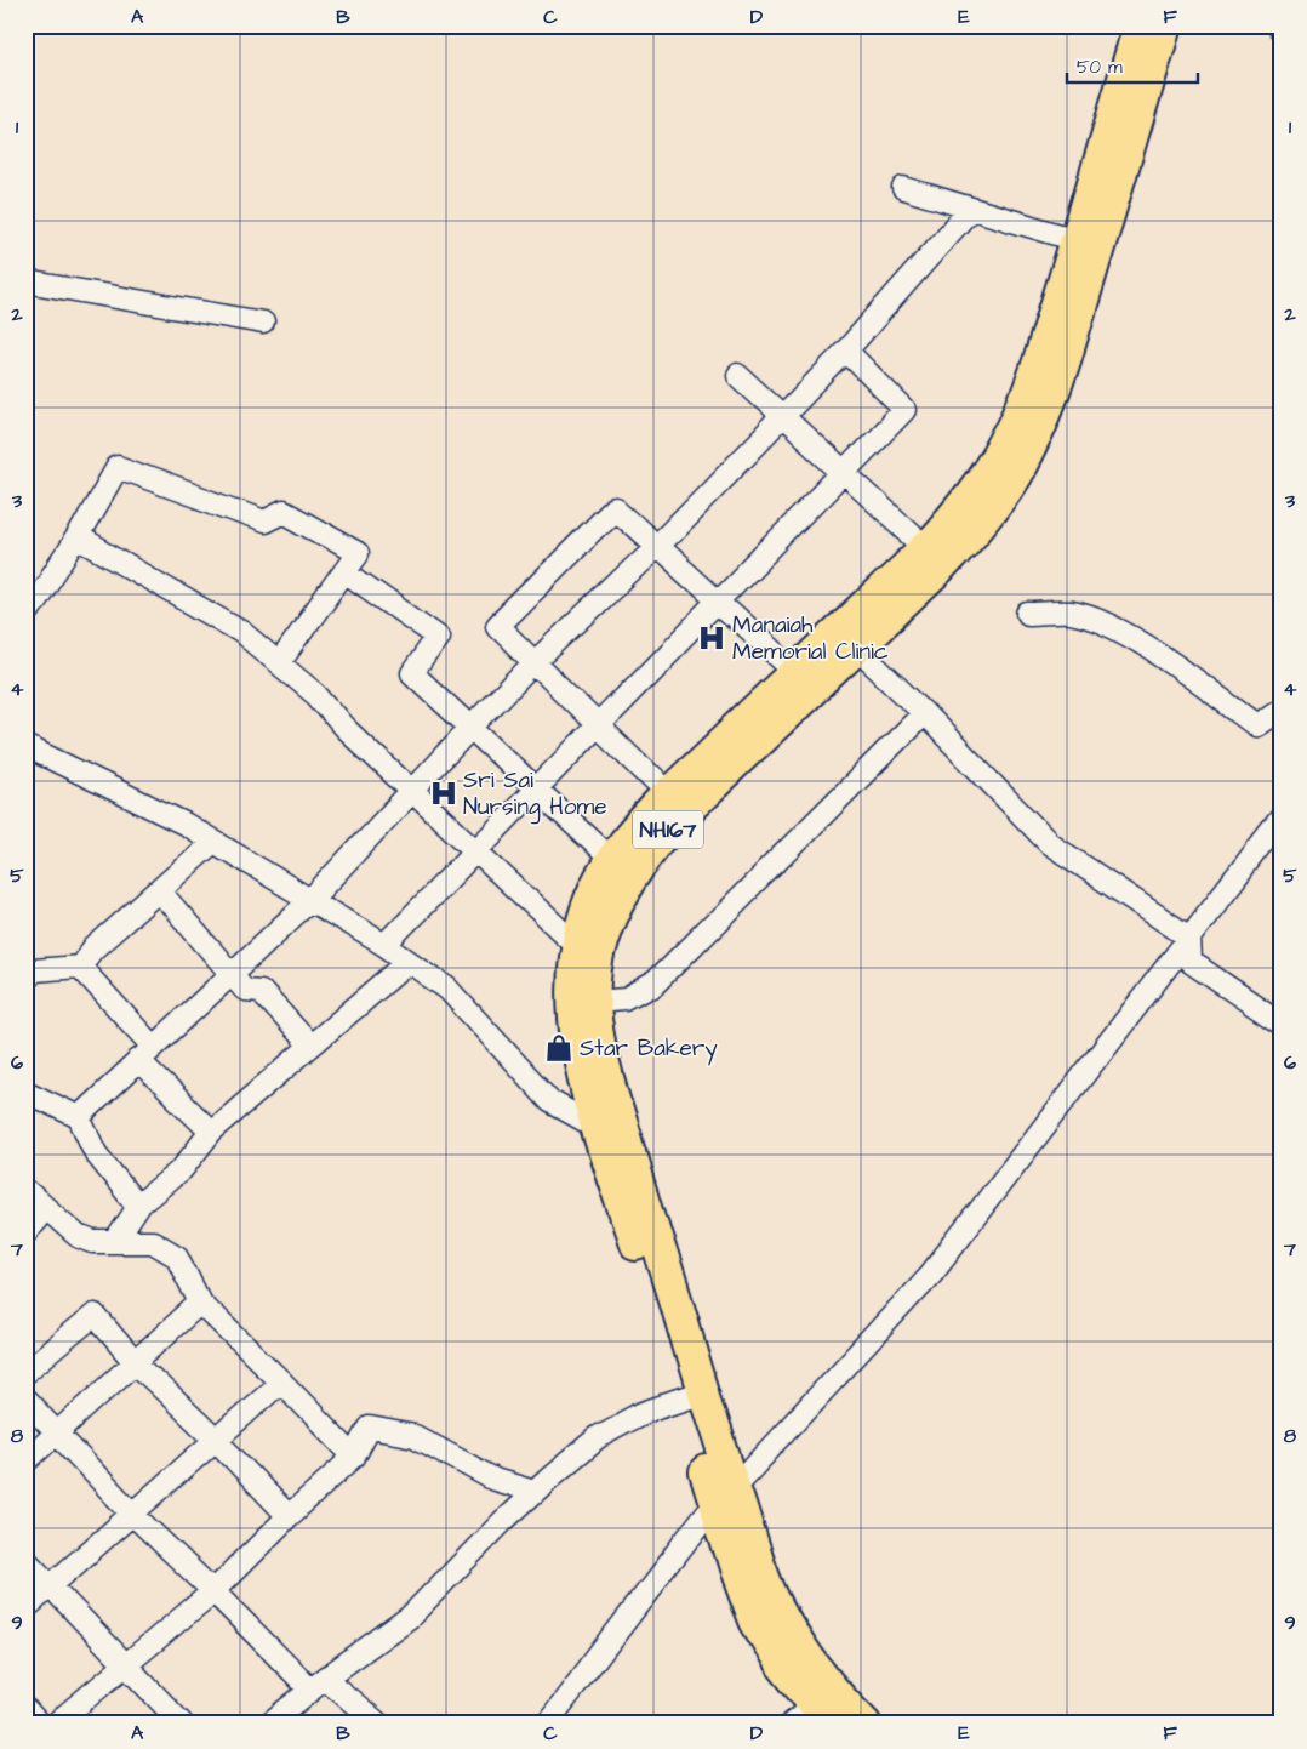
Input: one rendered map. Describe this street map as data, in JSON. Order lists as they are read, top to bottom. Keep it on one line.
{"streets":{"highway":["NH167"]},"places":{"hospital":["Manaiah Memorial Clinic","Sri Sai Nursing Home"],"shop":["Star Bakery"]},"scale_bar":"50 m","grid":{"columns":["A","B","C","D","E","F"],"rows":["1","2","3","4","5","6","7","8","9"]}}
